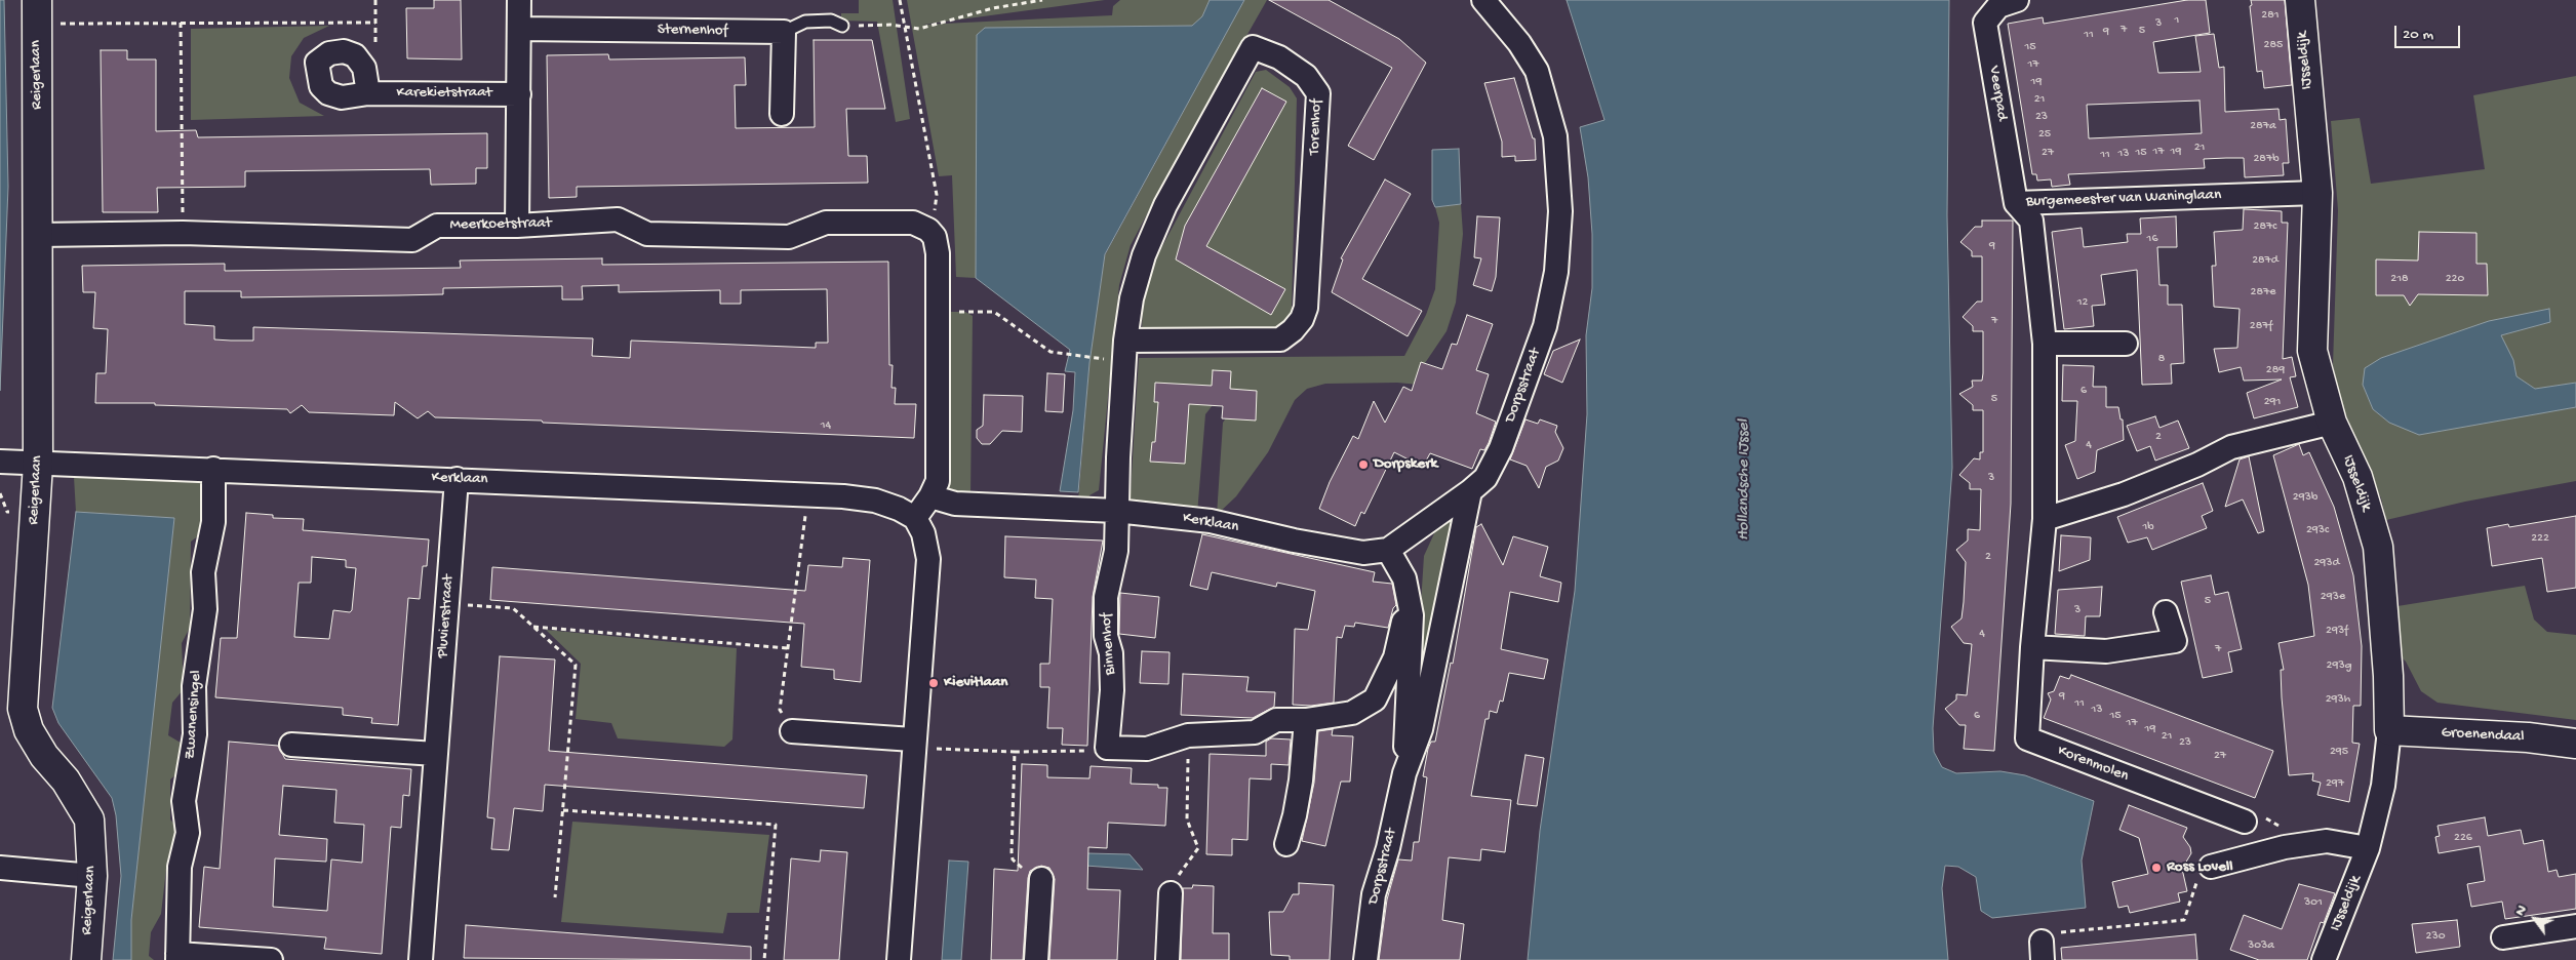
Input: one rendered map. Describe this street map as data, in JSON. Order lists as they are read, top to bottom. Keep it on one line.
{"streets":{"street":["Sternenhof","IJsseldijk","Reigerlaan","Karekietstraat","Veerpad","Torenhof","Burgemeester van Waninglaan","Meerkoetstraat","Dorpsstraat","Kerklaan","Pluvierstraat","Binnenhof","Zwanensingel","Groenendaal","Korenmolen"]},"crossings":[["IJsseldijk","Burgemeester van Waninglaan"],["IJsseldijk","Groenendaal"],["Reigerlaan","Meerkoetstraat"],["Reigerlaan","Kerklaan"],["Veerpad","Burgemeester van Waninglaan"],["Torenhof","Kerklaan"],["Torenhof","Binnenhof"],["Burgemeester van Waninglaan","Korenmolen"],["Dorpsstraat","Kerklaan"],["Kerklaan","Pluvierstraat"],["Kerklaan","Binnenhof"],["Kerklaan","Zwanensingel"]],"water":["Hollandsche IJssel"],"places":["Dorpskerk","Kievitlaan","Ross Lovell"],"house_numbers":["281","1","3","7","5","9","11","285","15","17","19","21","23","287a","25","21","17","19","27","15","13","11","287b","287c","16","9","287d","218","220","287e","12","7","287f","8","289","6","5","291","14","2","4","3","293b","1b","293c","222","2","293d","293e","5","3","293f","4","7","293g","9","293h","11","13","6","15","17","19","21","23","295","27","297","226","301","230","303a"],"scale_bar":"20 m","north":"top left"}
